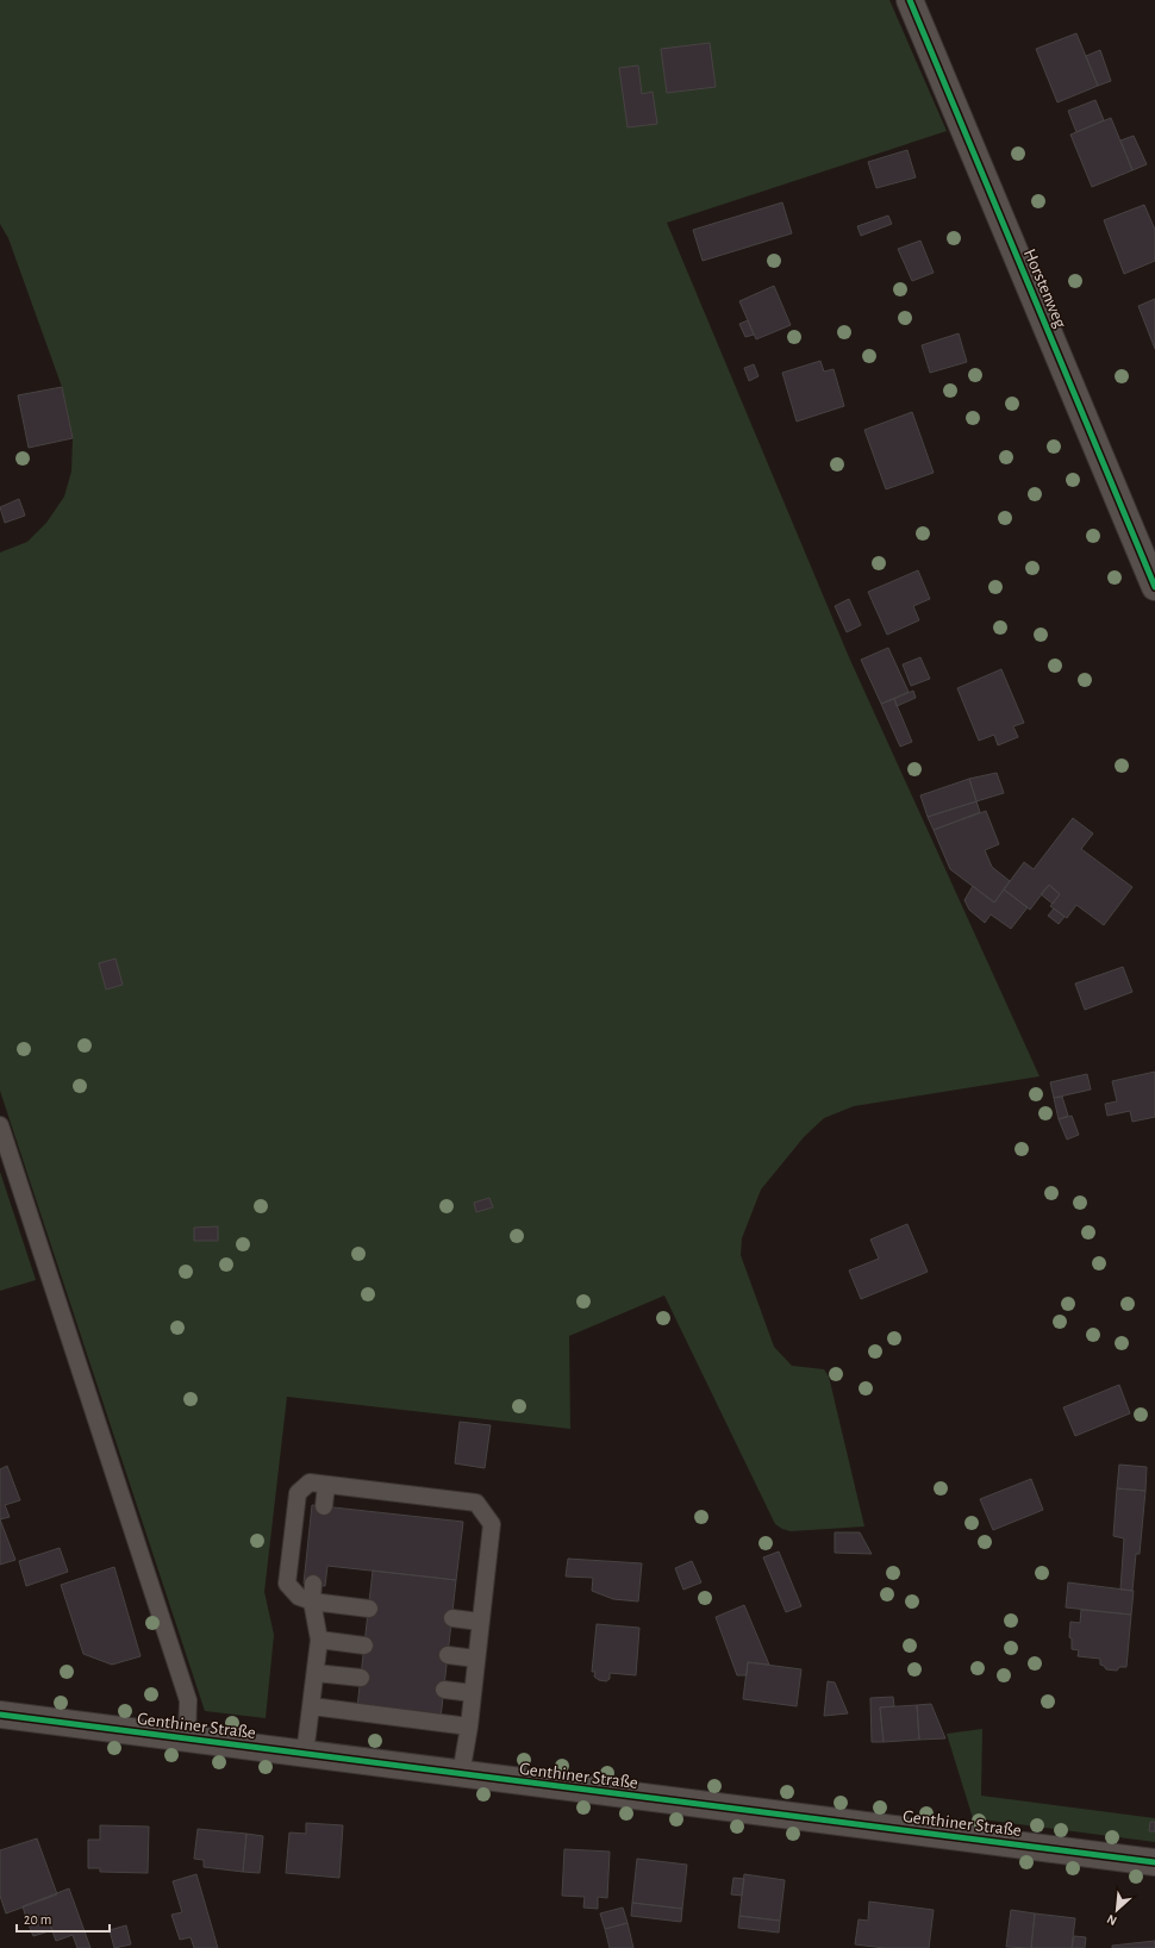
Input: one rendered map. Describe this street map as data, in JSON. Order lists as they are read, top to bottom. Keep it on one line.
{"streets":{"main road":["Horstenweg","Genthiner Straße"]},"scale_bar":"20 m","north":"bottom left"}
